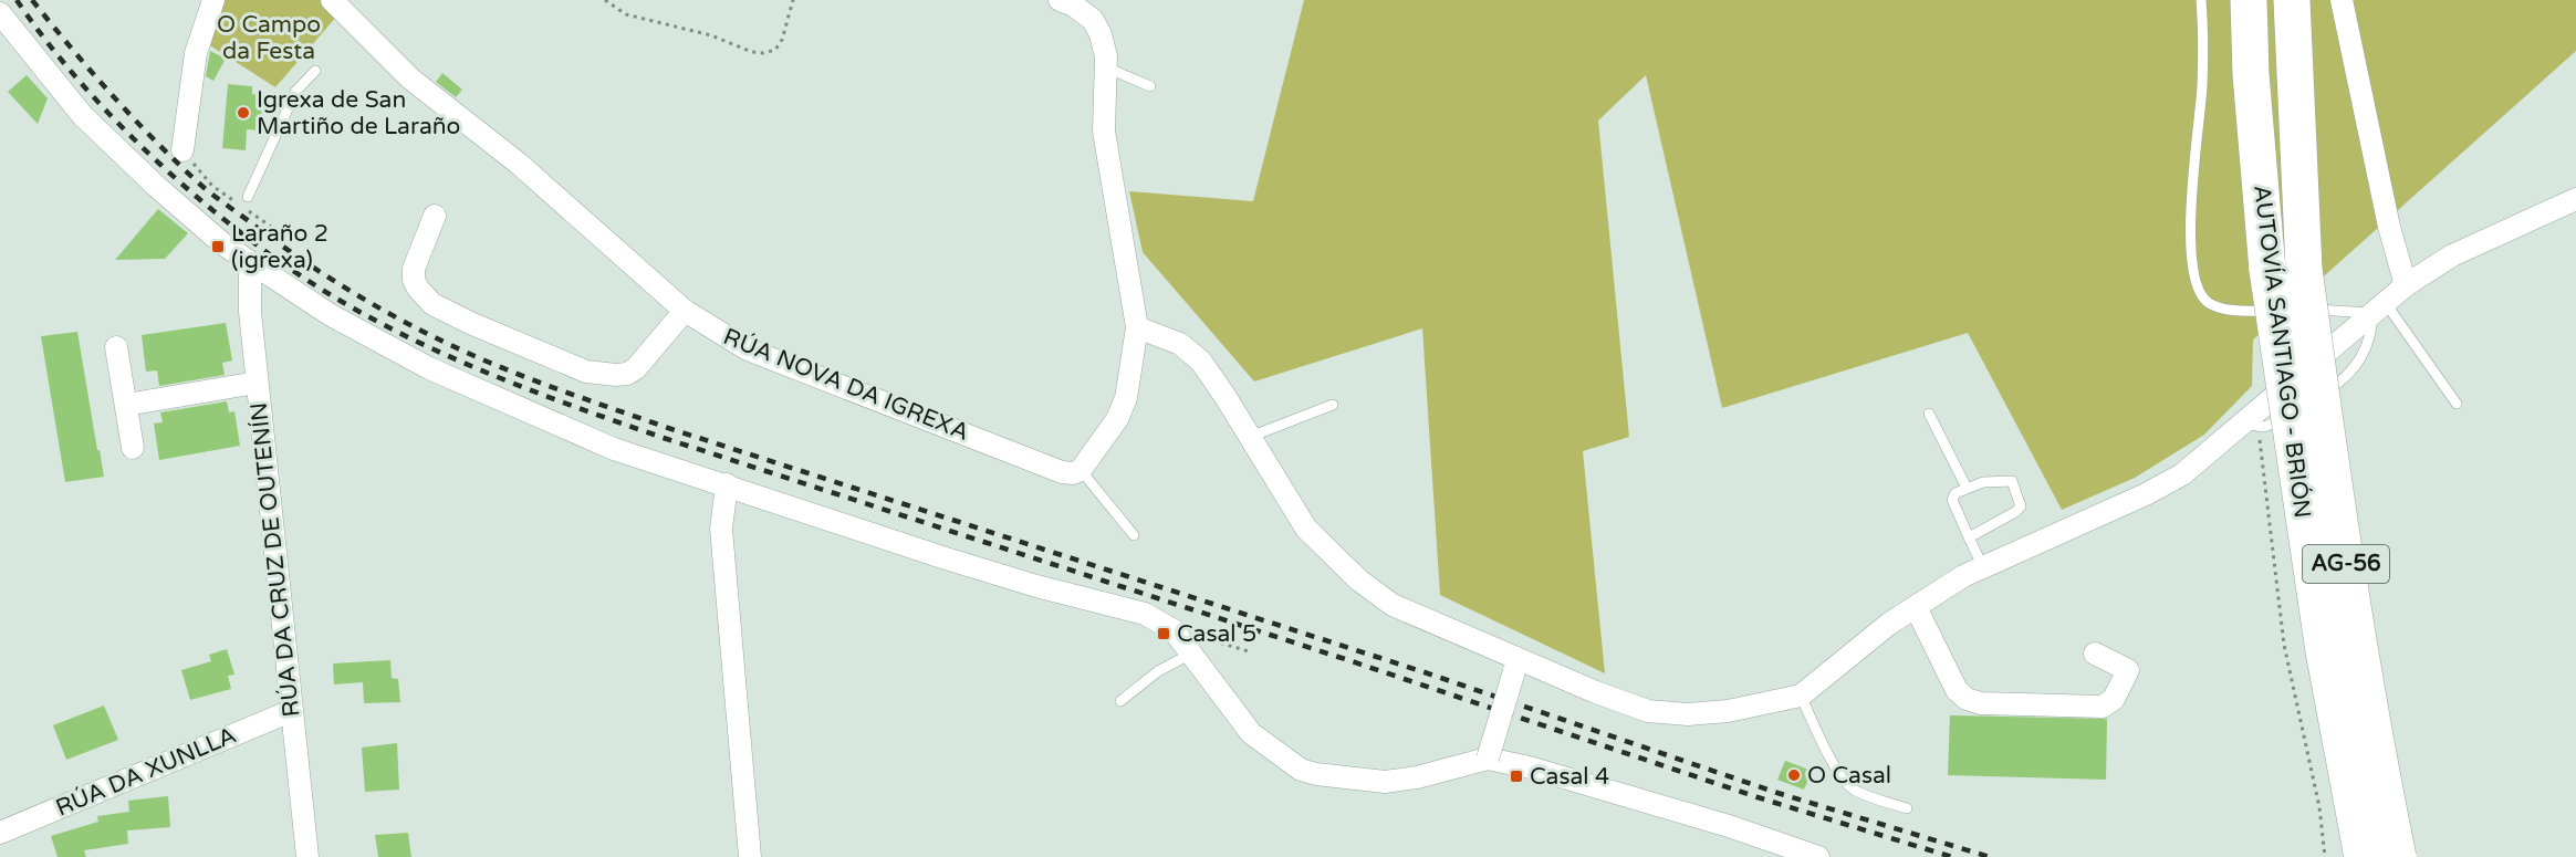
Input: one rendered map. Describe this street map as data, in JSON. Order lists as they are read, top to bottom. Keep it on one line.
{"streets":{"highway":["AUTOVÍA SANTIAGO - BRIÓN","AG-56"],"street":["RÚA NOVA DA IGREXA","RÚA DA CRUZ DE OUTENÍN","RÚA DA XUNLLA"]},"crossings":[["RÚA DA CRUZ DE OUTENÍN","RÚA DA XUNLLA"]],"parks":["O Campo da Festa"],"places":{"other":["Igrexa de San Martiño de Laraño","O Casal"],"transit":["Laraño 2 (igrexa)","Casal 5","Casal 4"]}}
